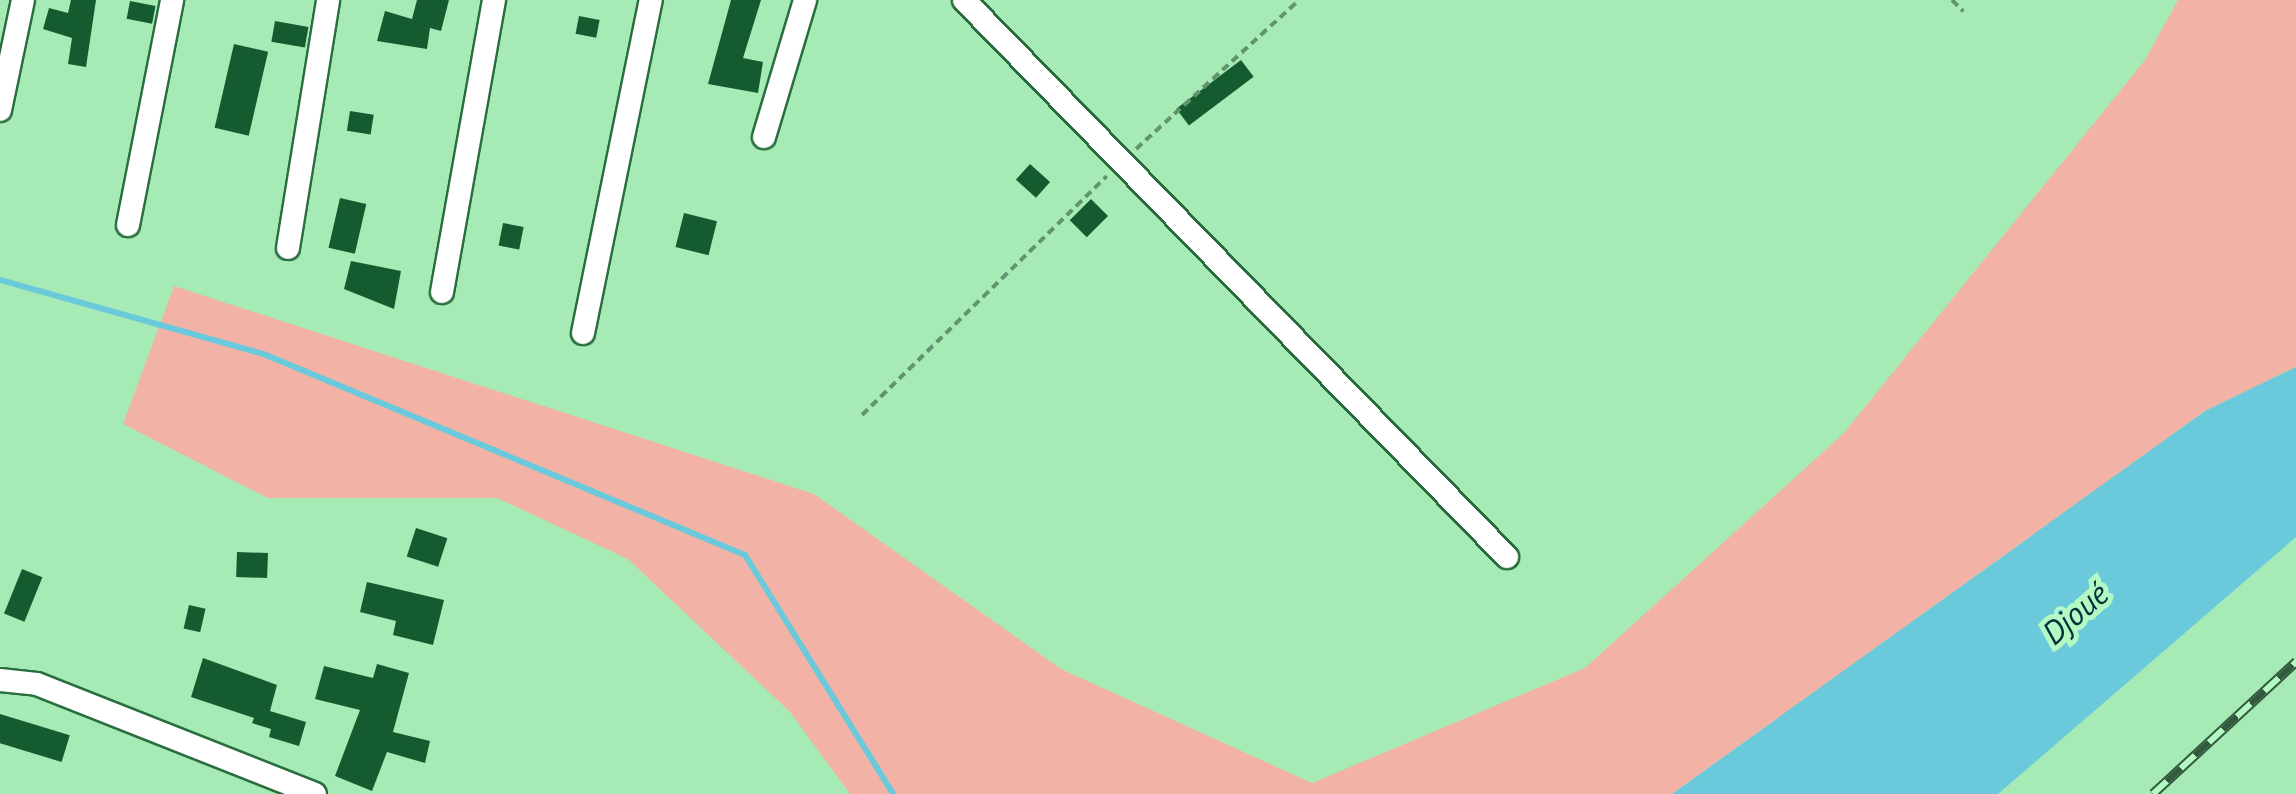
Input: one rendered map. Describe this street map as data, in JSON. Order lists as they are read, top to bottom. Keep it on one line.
{"water":["Djoué"]}
